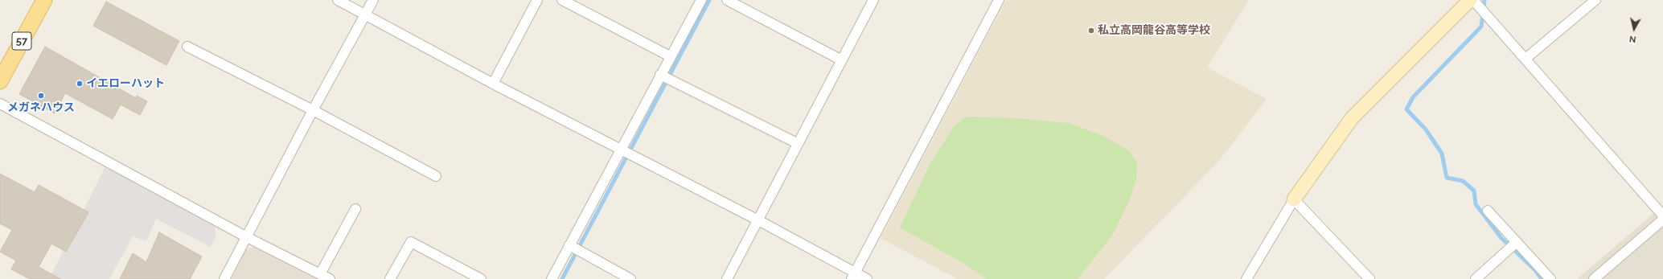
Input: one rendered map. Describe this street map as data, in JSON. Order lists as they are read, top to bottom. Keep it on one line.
{"streets":{"main road":["57"]},"places":["私立高岡龍谷高等学校","イエローハット","メガネハウス"],"north":"bottom"}
